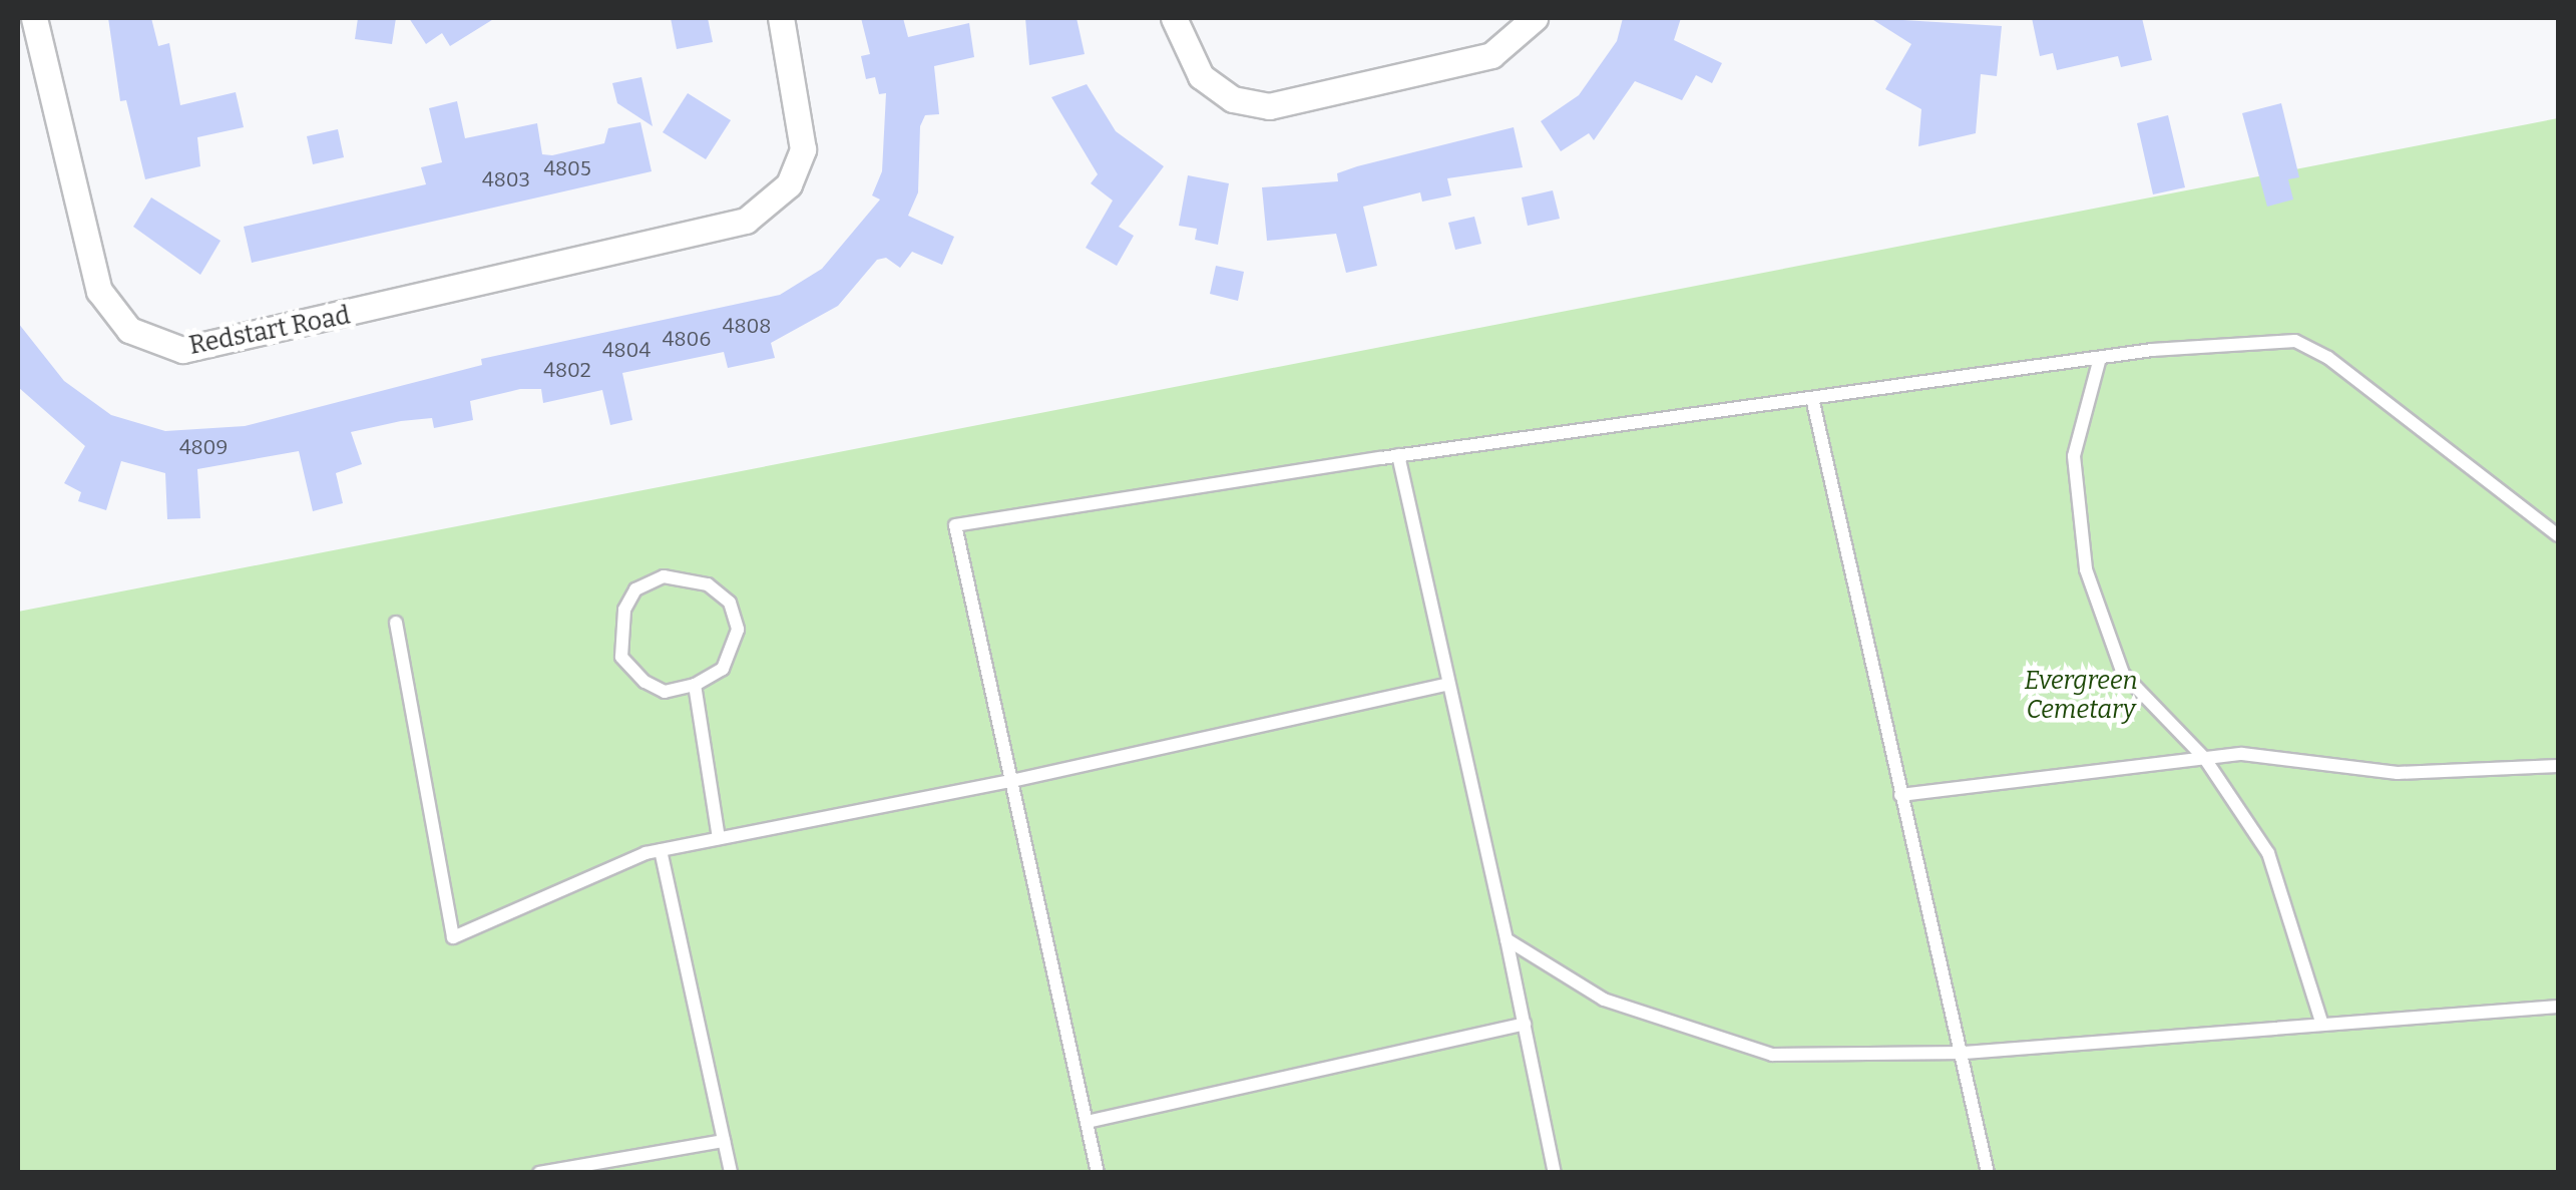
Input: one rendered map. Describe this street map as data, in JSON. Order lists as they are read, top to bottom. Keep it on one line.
{"streets":{"street":["Redstart Road"]},"parks":["Evergreen Cemetary"],"house_numbers":["4805","4803","4808","4806","4804","4802","4809"]}
